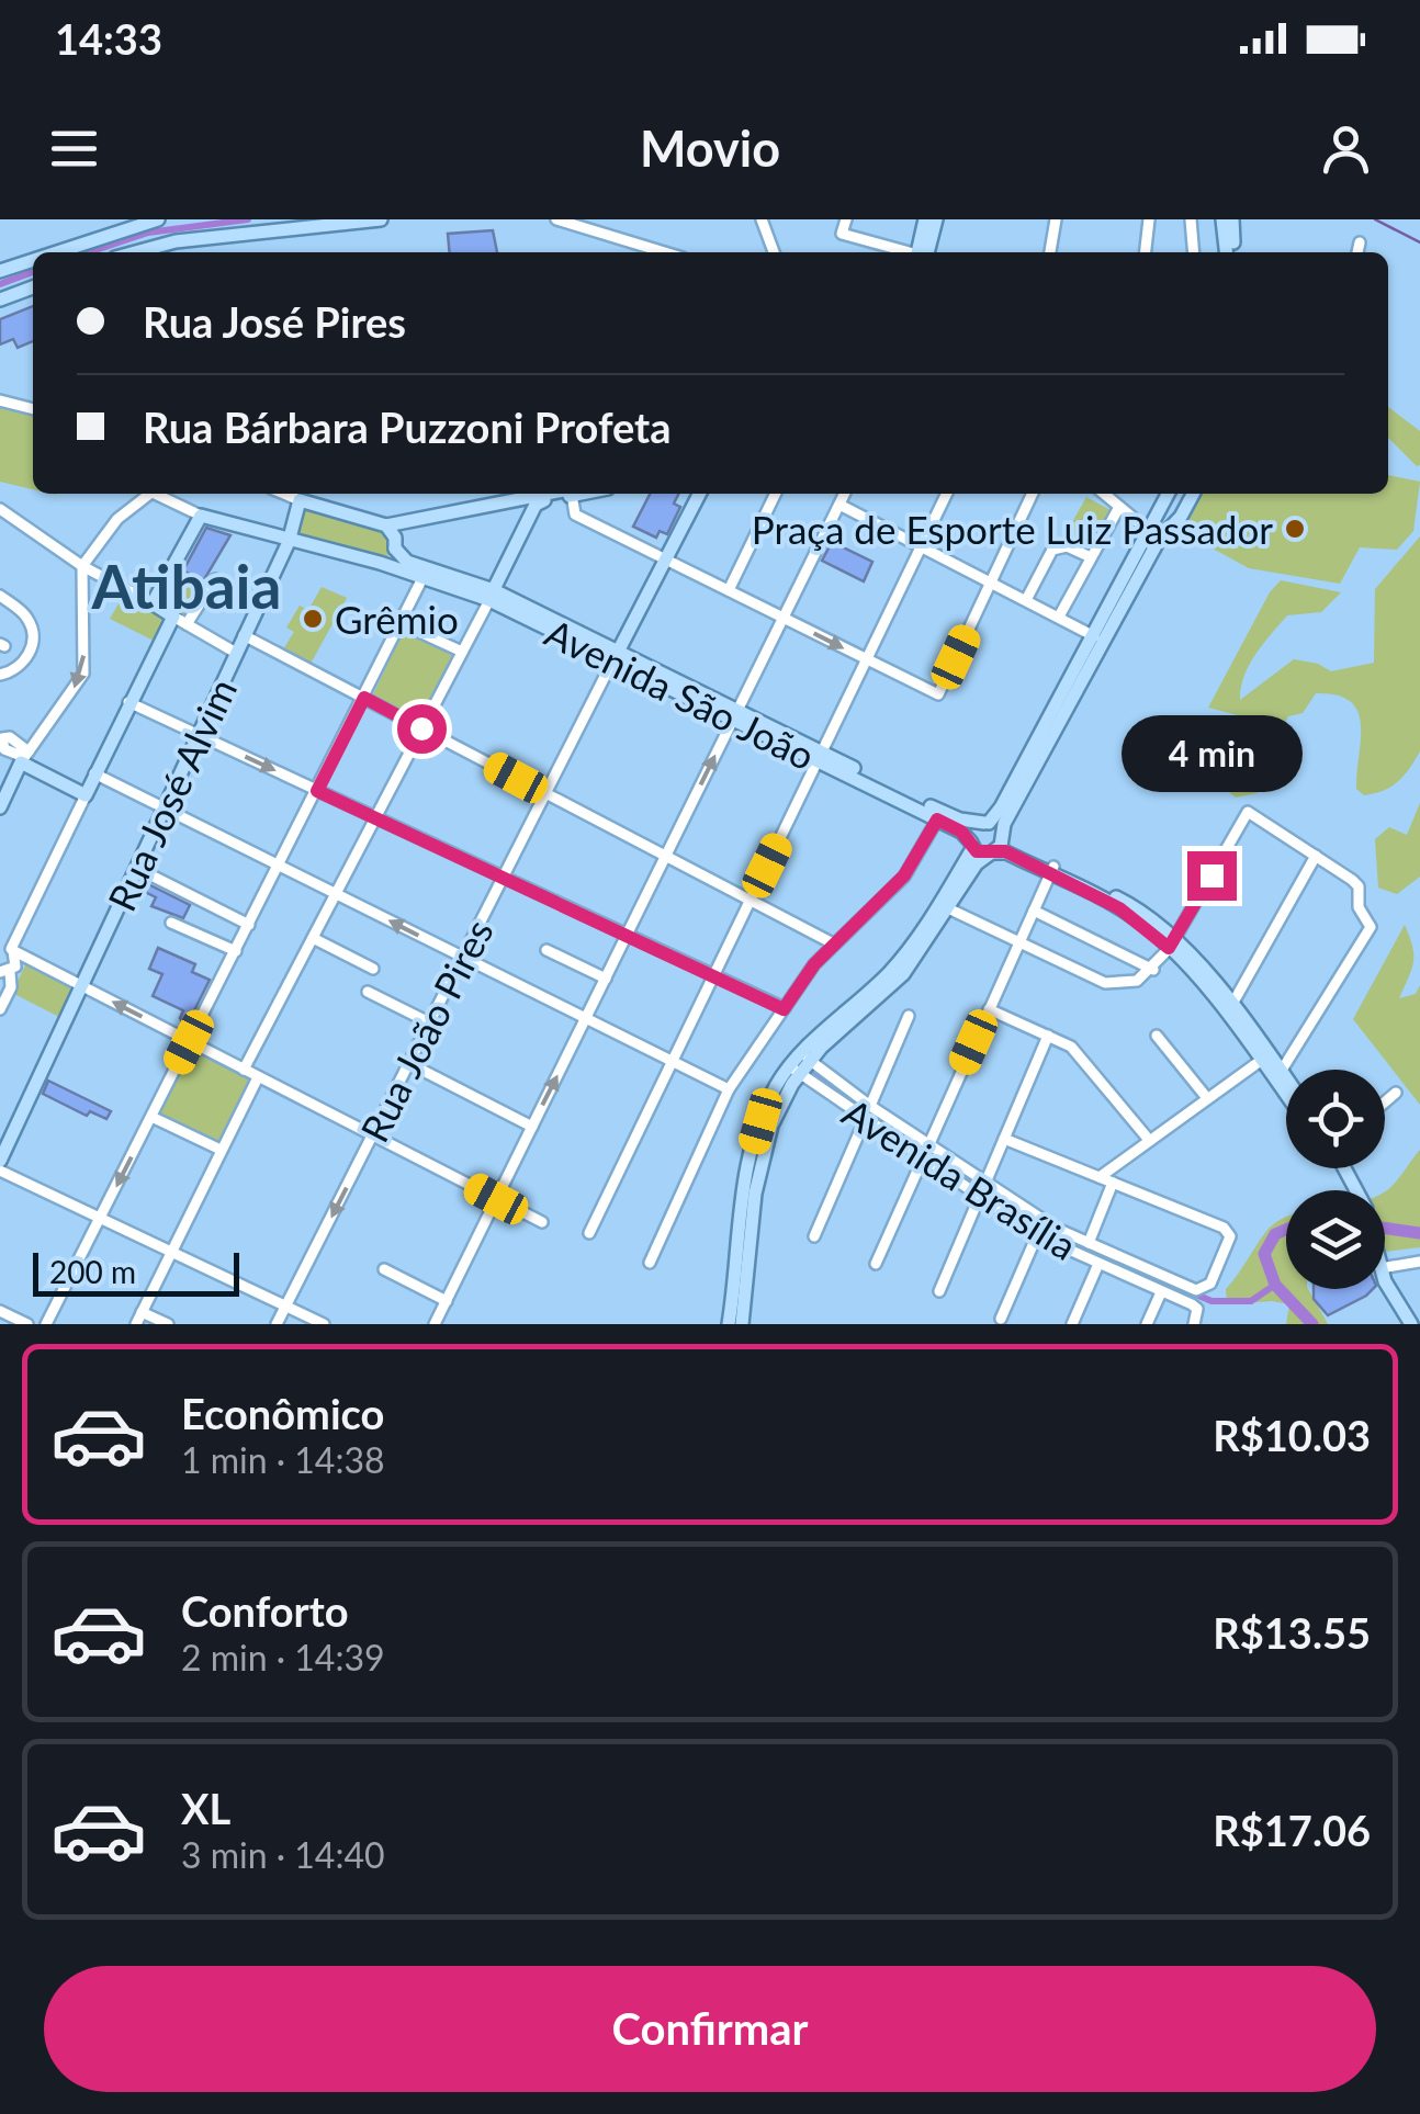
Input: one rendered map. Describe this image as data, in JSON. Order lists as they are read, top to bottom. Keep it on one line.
{"streets":{"main road":["Avenida São João","Rua José Alvim","Rua João Pires"],"street":["Avenida Brasília"]},"crossings":[["Avenida São João","Rua José Alvim"],["Avenida São João","Rua João Pires"]],"districts":["Atibaia"],"places":["Praça de Esporte Luiz Passador","Grêmio"],"scale_bar":"200 m","page":{"status":"14:33","header":"Movio","banner":["Rua José Pires","Rua Bárbara Puzzoni Profeta"],"bubble":"4 min","scale":"200 m","list":[{"name":"Econômico","note":"1 min · 14:38","value":"R$10.03"},{"name":"Conforto","note":"2 min · 14:39","value":"R$13.55"},{"name":"XL","note":"3 min · 14:40","value":"R$17.06"}],"buttons":"Confirmar"}}
